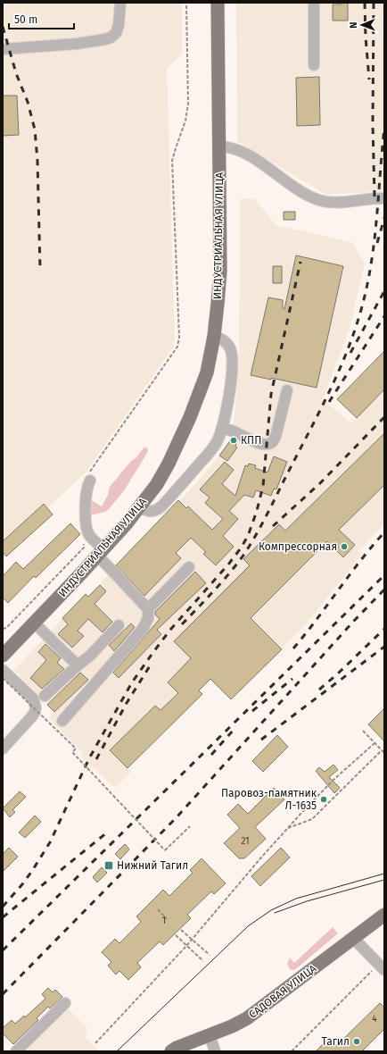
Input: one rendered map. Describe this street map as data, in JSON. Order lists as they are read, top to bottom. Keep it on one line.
{"streets":{"main road":["ИНДУСТРИАЛЬНАЯ УЛИЦА","САДОВАЯ УЛИЦА"]},"places":{"other":["КПП","Компрессорная","Паровоз-памятник Л-1635","Тагил"],"transit":["Нижний Тагил"]},"house_numbers":["21","1","4"],"scale_bar":"50 m","north":"left"}
